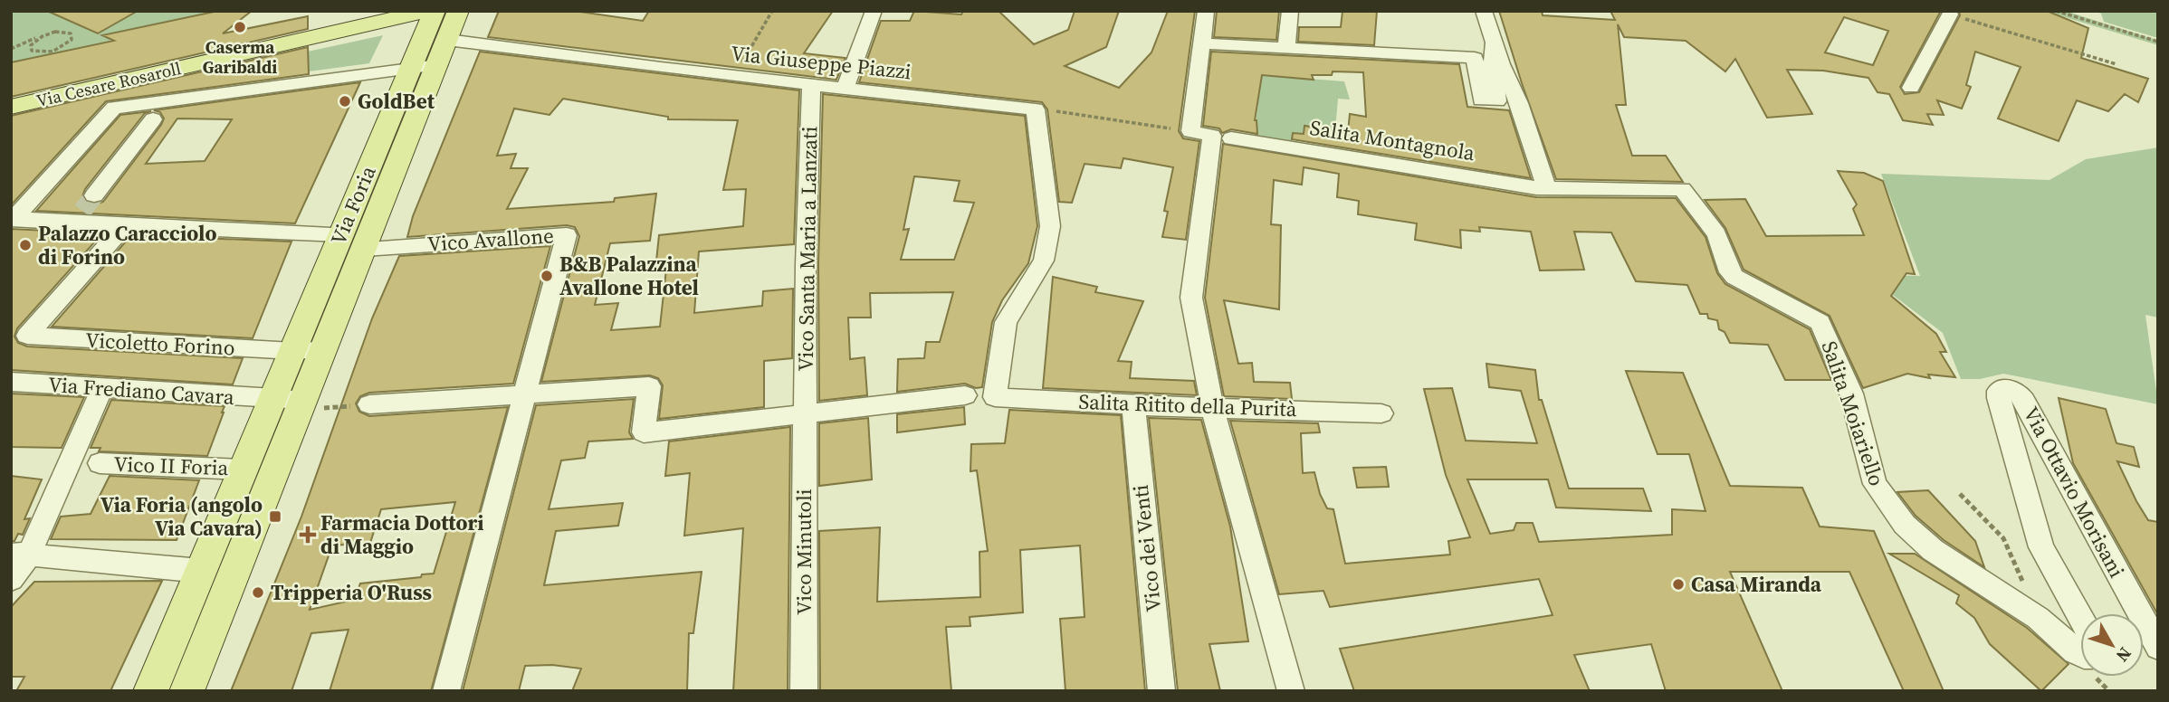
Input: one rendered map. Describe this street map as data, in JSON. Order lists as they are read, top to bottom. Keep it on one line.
{"streets":{"main road":["Via Cesare Rosaroll","Via Foria"],"street":["Via Giuseppe Piazzi","Salita Montagnola","Vico Avallone","Vico Santa Maria a Lanzati","Vicoletto Forino","Via Frediano Cavara","Salita Ritito della Purità","Salita Moiariello","Vico II Foria","Via Ottavio Morisani","Vico dei Venti","Vico Minutoli"]},"crossings":[["Via Giuseppe Piazzi","Via Foria"],["Via Giuseppe Piazzi","Vico Santa Maria a Lanzati"],["Via Giuseppe Piazzi","Salita Ritito della Purità"],["Salita Montagnola","Salita Moiariello"],["Via Foria","Vico Avallone"],["Via Foria","Vicoletto Forino"],["Via Foria","Via Frediano Cavara"],["Via Foria","Vico II Foria"],["Vico Santa Maria a Lanzati","Vico Minutoli"],["Salita Ritito della Purità","Vico dei Venti"]],"places":{"other":["Caserma Garibaldi","GoldBet","Palazzo Caracciolo di Forino","B&B Palazzina Avallone Hotel","Casa Miranda","Tripperia O'Russ"],"transit":["Via Foria (angolo Via Cavara)"],"health":["Farmacia Dottori di Maggio"]},"north":"bottom right"}
